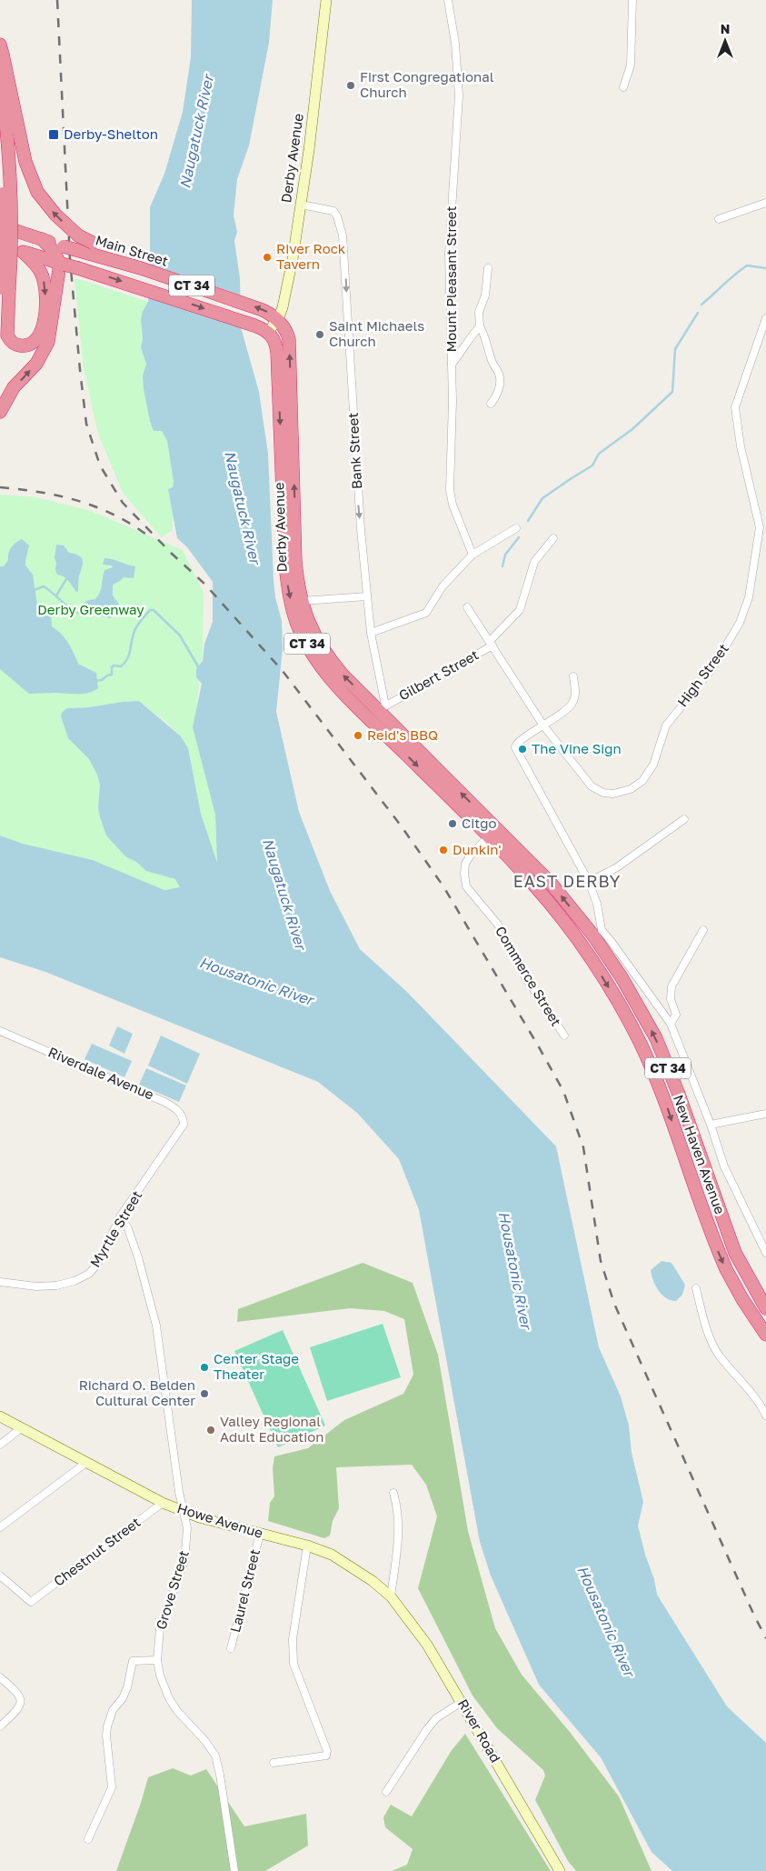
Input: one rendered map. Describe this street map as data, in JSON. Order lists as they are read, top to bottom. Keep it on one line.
{"streets":{"highway":["Derby Avenue","Main Street","CT 34","New Haven Avenue"],"main road":["Howe Avenue","River Road"],"street":["Mount Pleasant Street","Bank Street","Gilbert Street","High Street","Commerce Street","Riverdale Avenue","Myrtle Street","Chestnut Street","Grove Street","Laurel Street"]},"crossings":[["Derby Avenue","Main Street"],["Derby Avenue","CT 34"],["Derby Avenue","Bank Street"],["Derby Avenue","Gilbert Street"],["Derby Avenue","New Haven Avenue"],["Bank Street","Gilbert Street"],["Bank Street","New Haven Avenue"],["Gilbert Street","High Street"],["Gilbert Street","New Haven Avenue"],["Commerce Street","New Haven Avenue"],["Riverdale Avenue","Myrtle Street"],["Myrtle Street","Grove Street"],["Howe Avenue","Chestnut Street"],["Howe Avenue","Grove Street"],["Howe Avenue","Laurel Street"],["Howe Avenue","River Road"]],"one_way":["Bank Street"],"districts":["EAST DERBY"],"water":["Naugatuck River","Housatonic River"],"parks":["Derby Greenway"],"places":{"other":["First Congregational Church","River Rock Tavern","Saint Michaels Church","Reid's BBQ","The Vine Sign","Citgo","Dunkin'","Center Stage Theater","Richard O. Belden Cultural Center","Valley Regional Adult Education"],"transit":["Derby-Shelton"]},"north":"top"}
